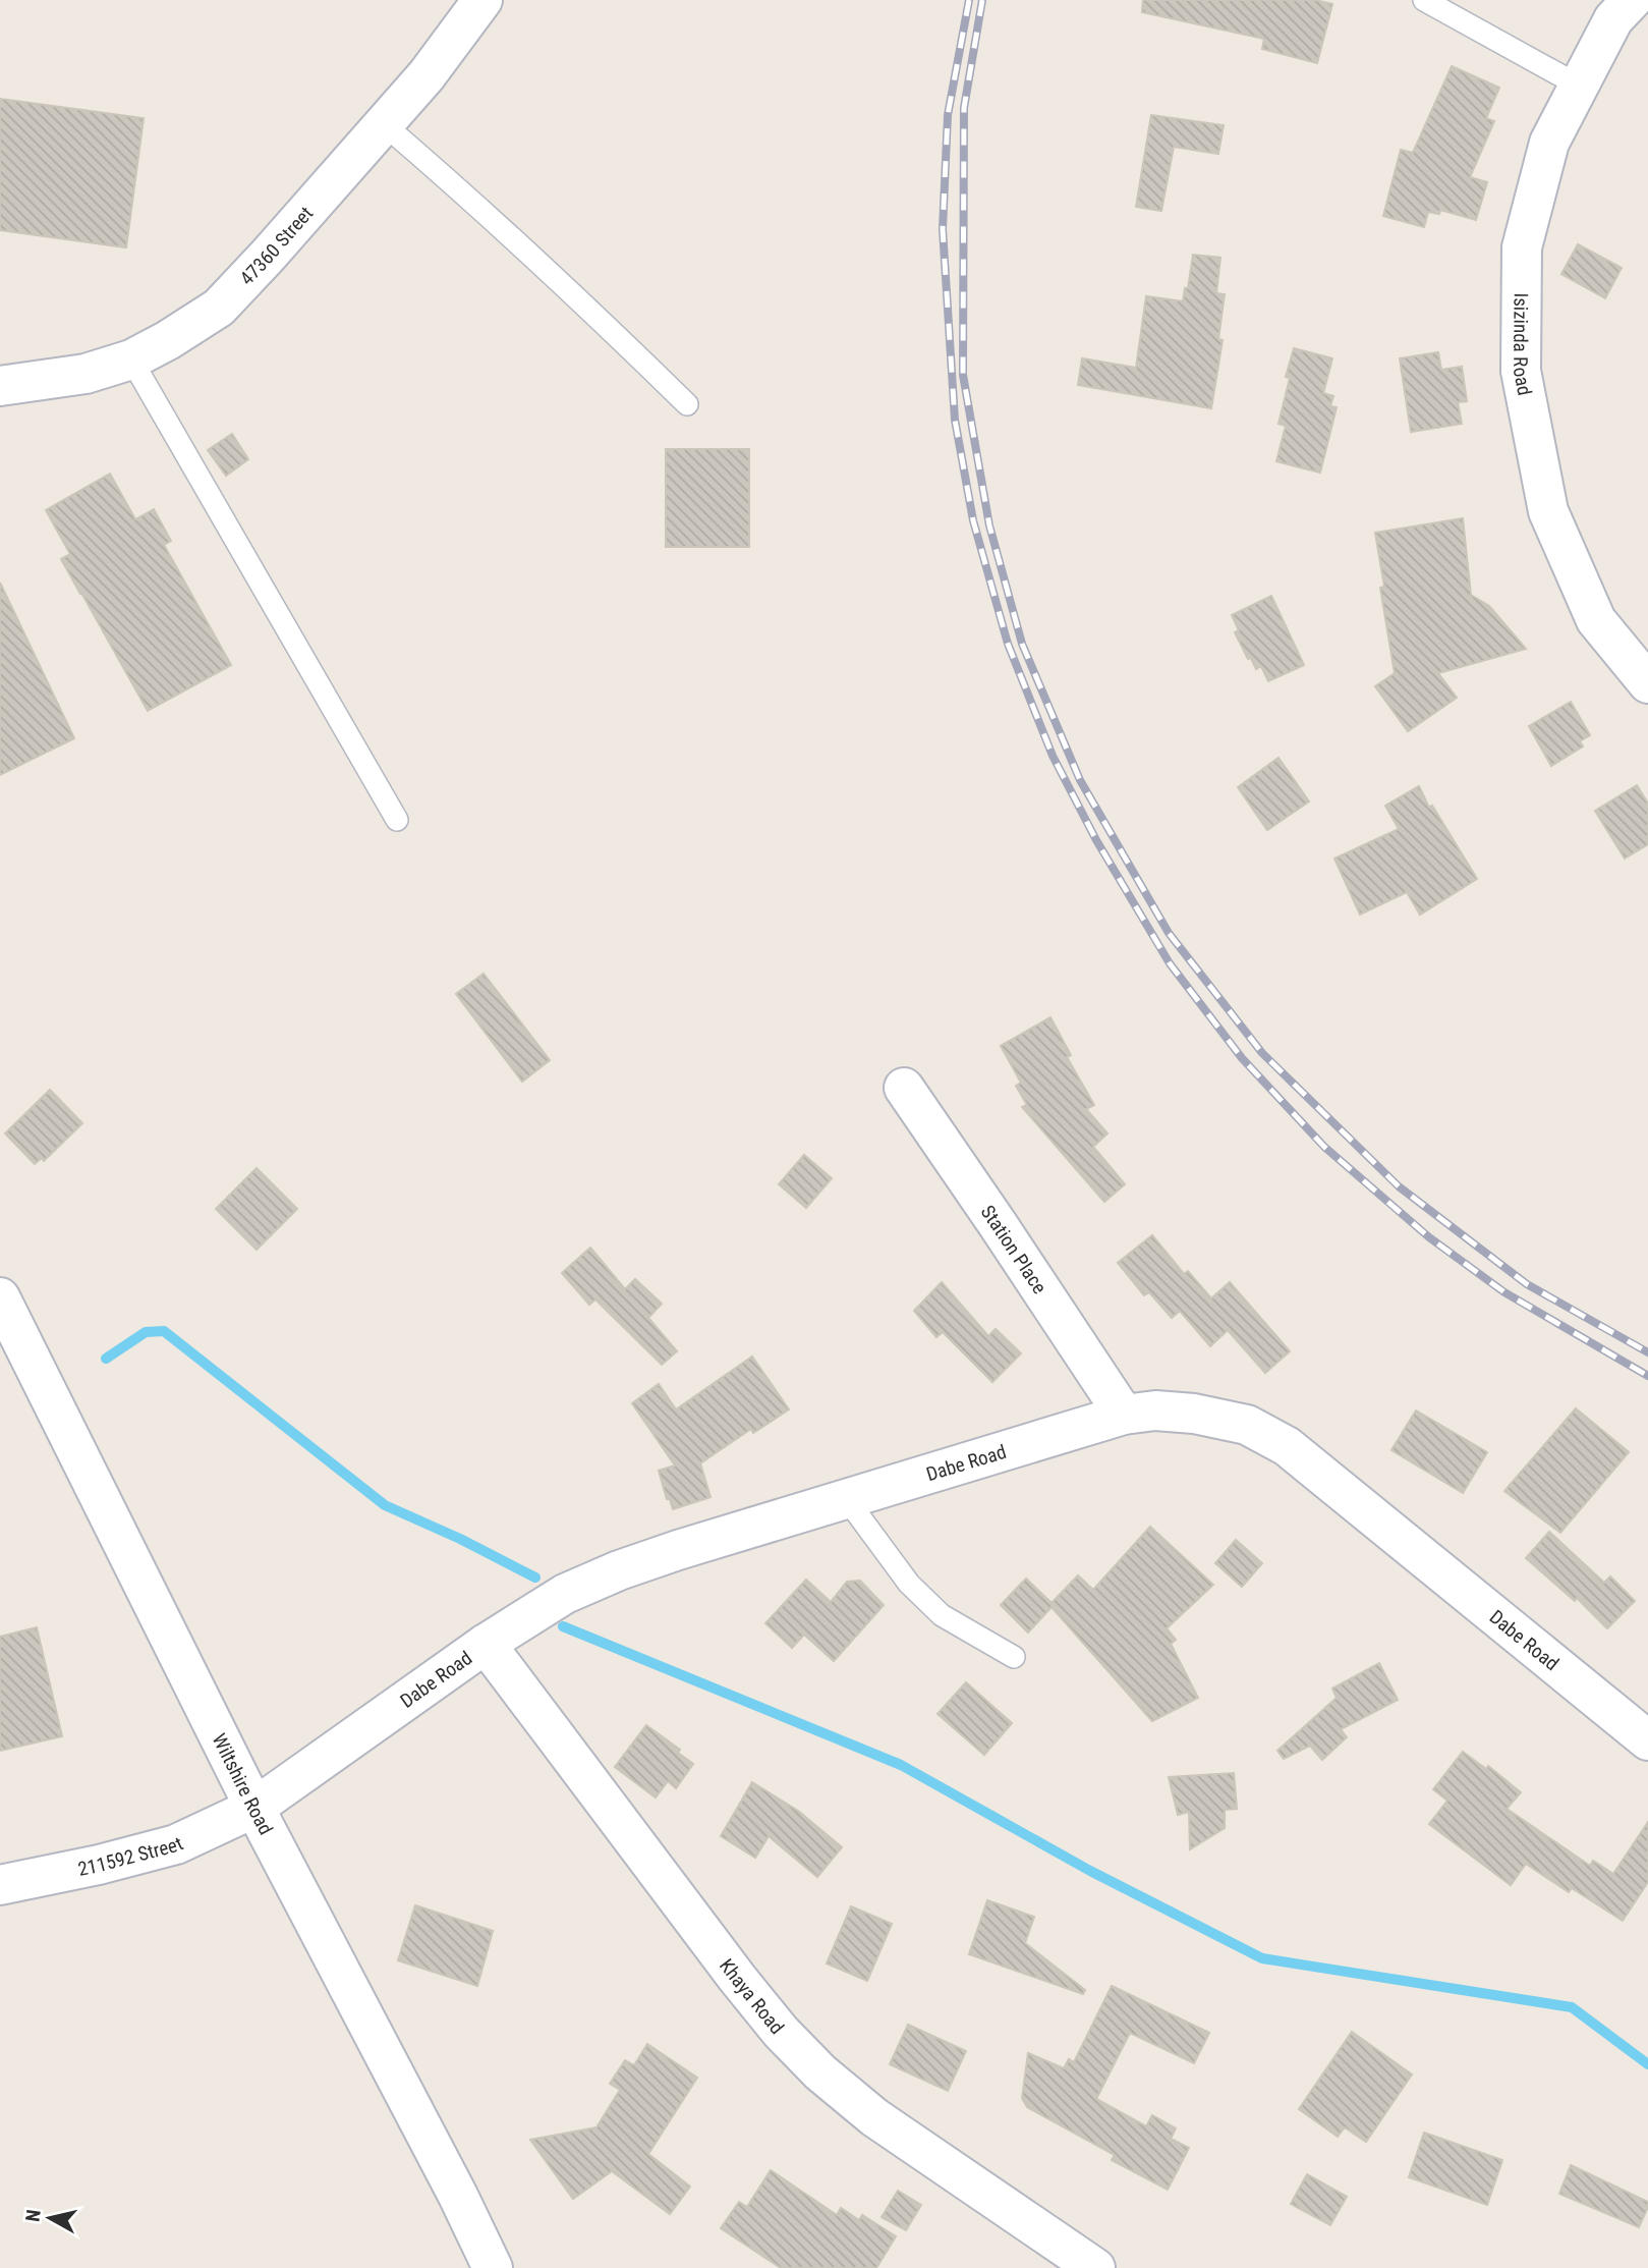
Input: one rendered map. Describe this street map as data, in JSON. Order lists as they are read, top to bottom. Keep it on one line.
{"streets":{"street":["47360 Street","Isizinda Road","Station Place","Dabe Road","Wiltshire Road","211592 Street","Khaya Road"]},"crossings":[["Station Place","Dabe Road"],["Dabe Road","Wiltshire Road"],["Dabe Road","211592 Street"],["Dabe Road","Khaya Road"],["Wiltshire Road","211592 Street"]],"north":"left"}
